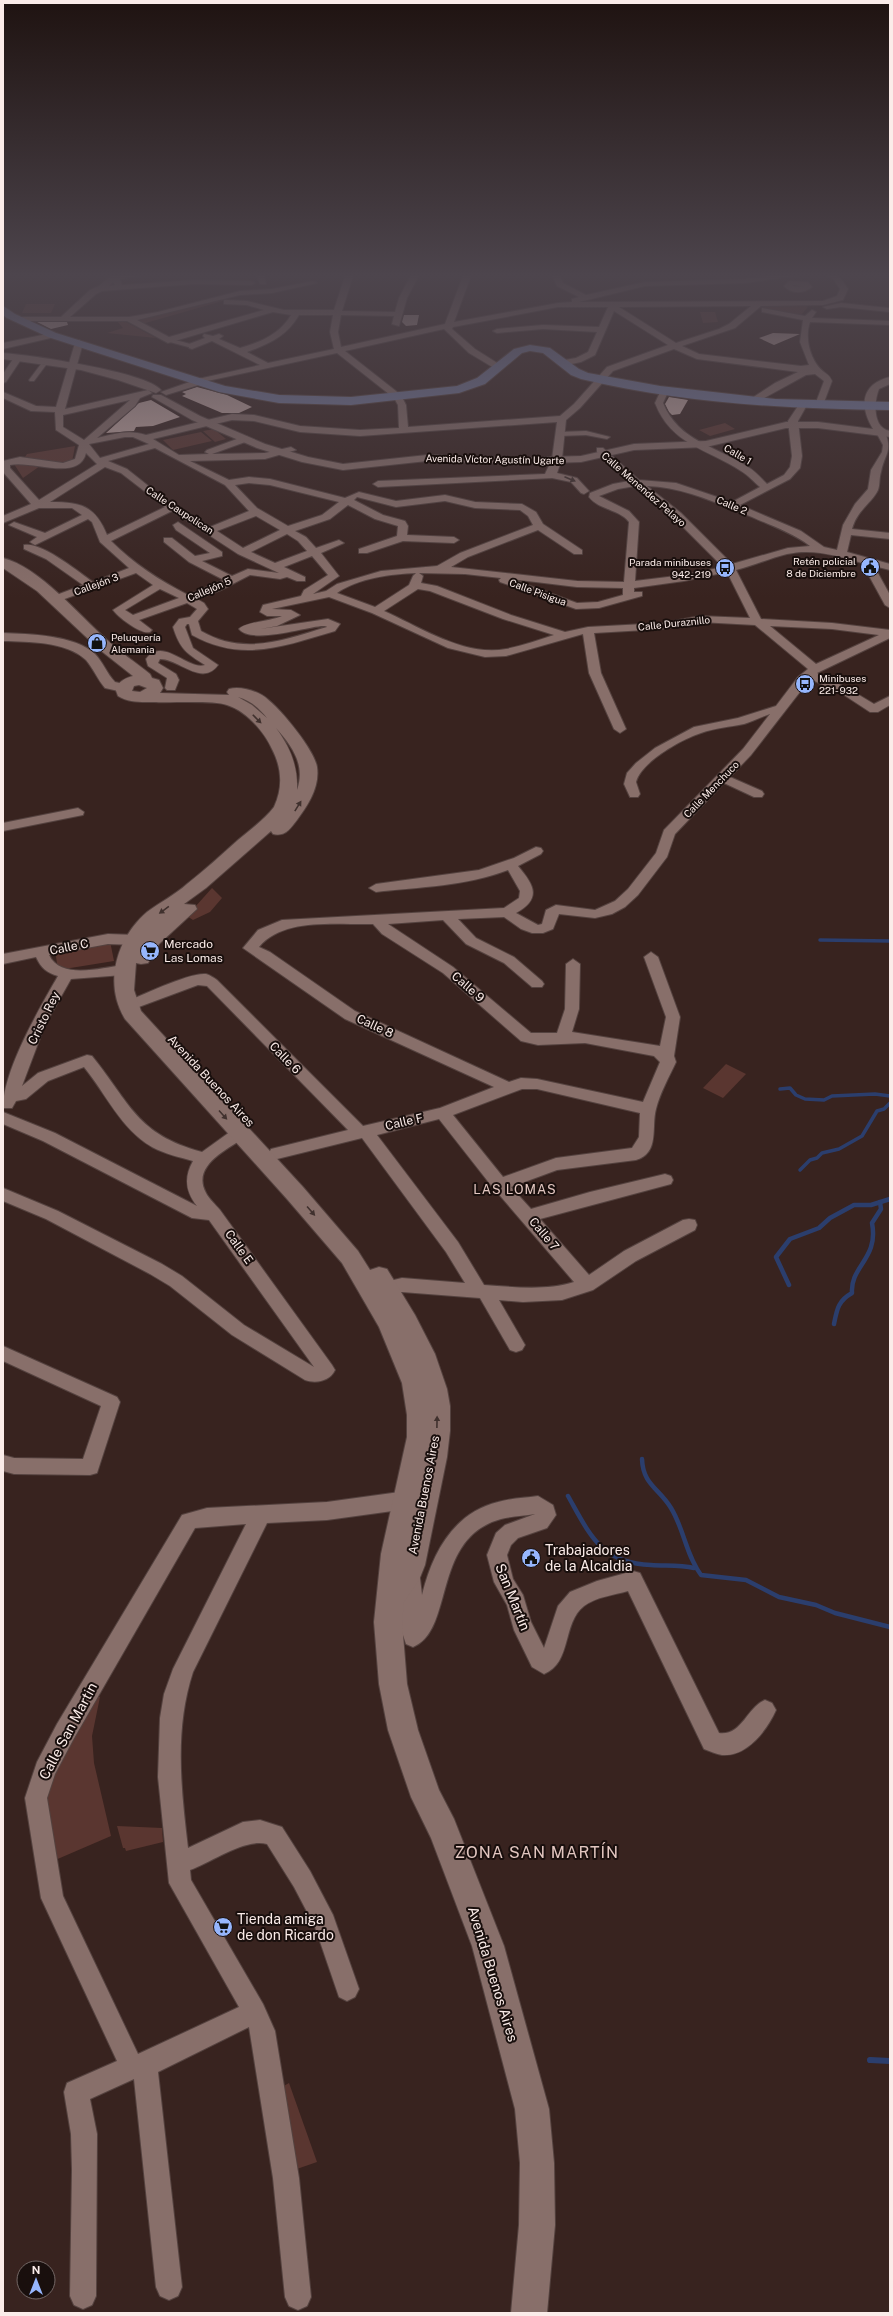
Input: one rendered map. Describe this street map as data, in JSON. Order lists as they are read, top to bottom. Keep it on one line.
{"streets":{"main road":["Avenida Buenos Aires"],"street":["Calle 1","Avenida Víctor Agustín Ugarte","Calle Menendez Pelayo","Calle 2","Calle Caupolican","Callejón 3","Callejón 5","Calle Pisigua","Calle Duraznillo","Calle Menchuco","Calle C","Calle 9","Cristo Rey","Calle 8","Calle 6","Calle F","Calle 7","Calle E","San Martín","Calle San Martin"]},"crossings":[["Calle 1","Avenida Víctor Agustín Ugarte"],["Avenida Víctor Agustín Ugarte","Calle Menendez Pelayo"],["Calle Menendez Pelayo","Calle 2"],["Calle Menendez Pelayo","Calle Duraznillo"],["Calle Menendez Pelayo","Calle Menchuco"],["Calle Caupolican","Callejón 5"],["Calle Duraznillo","Calle Menchuco"],["Calle C","Avenida Buenos Aires"],["Calle 9","Calle 8"],["Calle 8","Calle F"],["Calle 6","Avenida Buenos Aires"],["Calle 6","Calle F"],["Avenida Buenos Aires","Calle F"],["Avenida Buenos Aires","San Martín"],["Calle F","Calle 7"]],"districts":["LAS LOMAS","ZONA SAN MARTÍN"],"places":{"public building":["Retén policial 8 de Diciembre","Trabajadores de la Alcaldia"],"bus stop":["Parada minibuses 942- 219","Minibuses 221- 932"],"shop":["Peluquería Alemania"],"supermarket":["Mercado Las Lomas","Tienda amiga de don Ricardo"]},"north":"top"}
